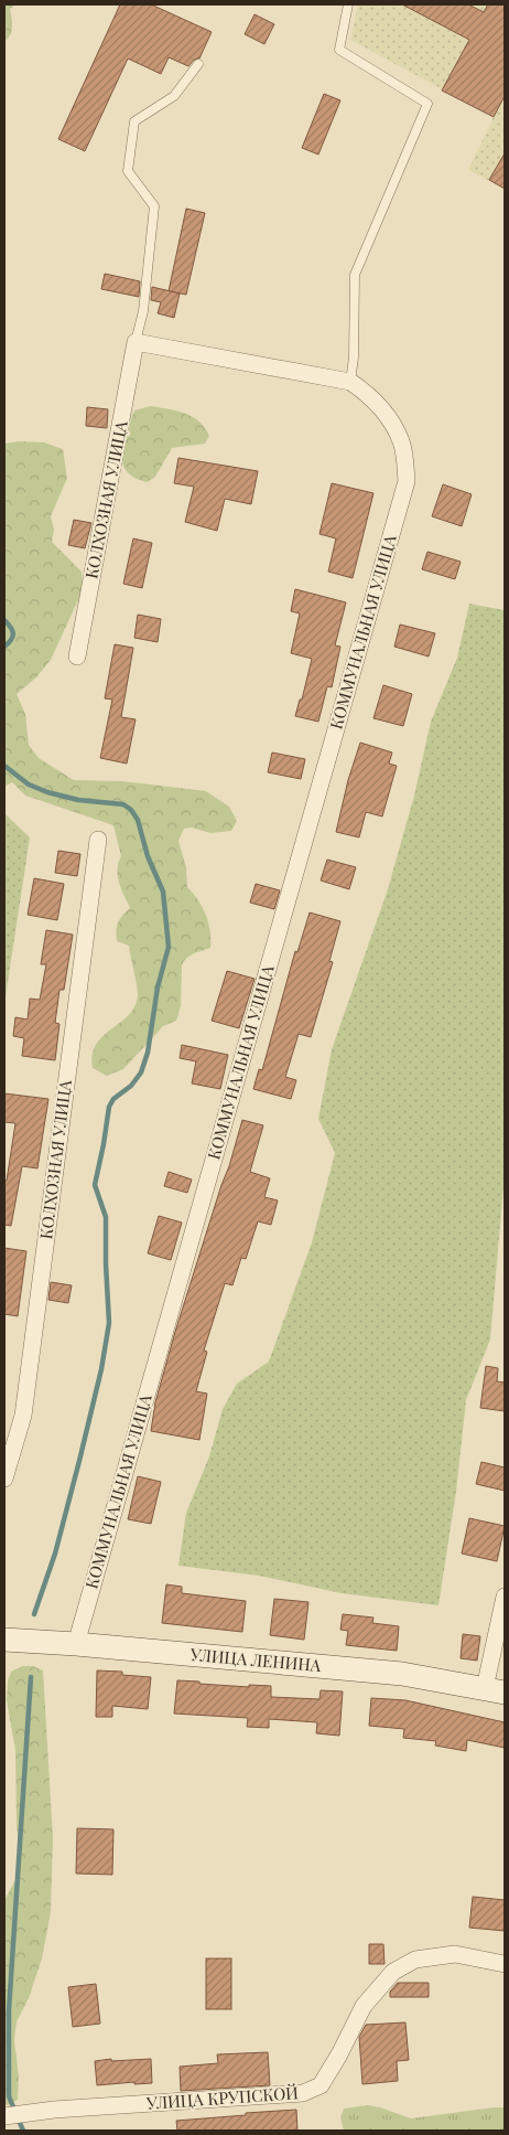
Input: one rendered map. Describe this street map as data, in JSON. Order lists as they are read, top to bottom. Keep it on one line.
{"streets":{"street":["КОЛХОЗНАЯ УЛИЦА","КОММУНАЛЬНАЯ УЛИЦА","УЛИЦА ЛЕНИНА","УЛИЦА КРУПСКОЙ"]},"crossings":[["КОММУНАЛЬНАЯ УЛИЦА","УЛИЦА ЛЕНИНА"]]}
